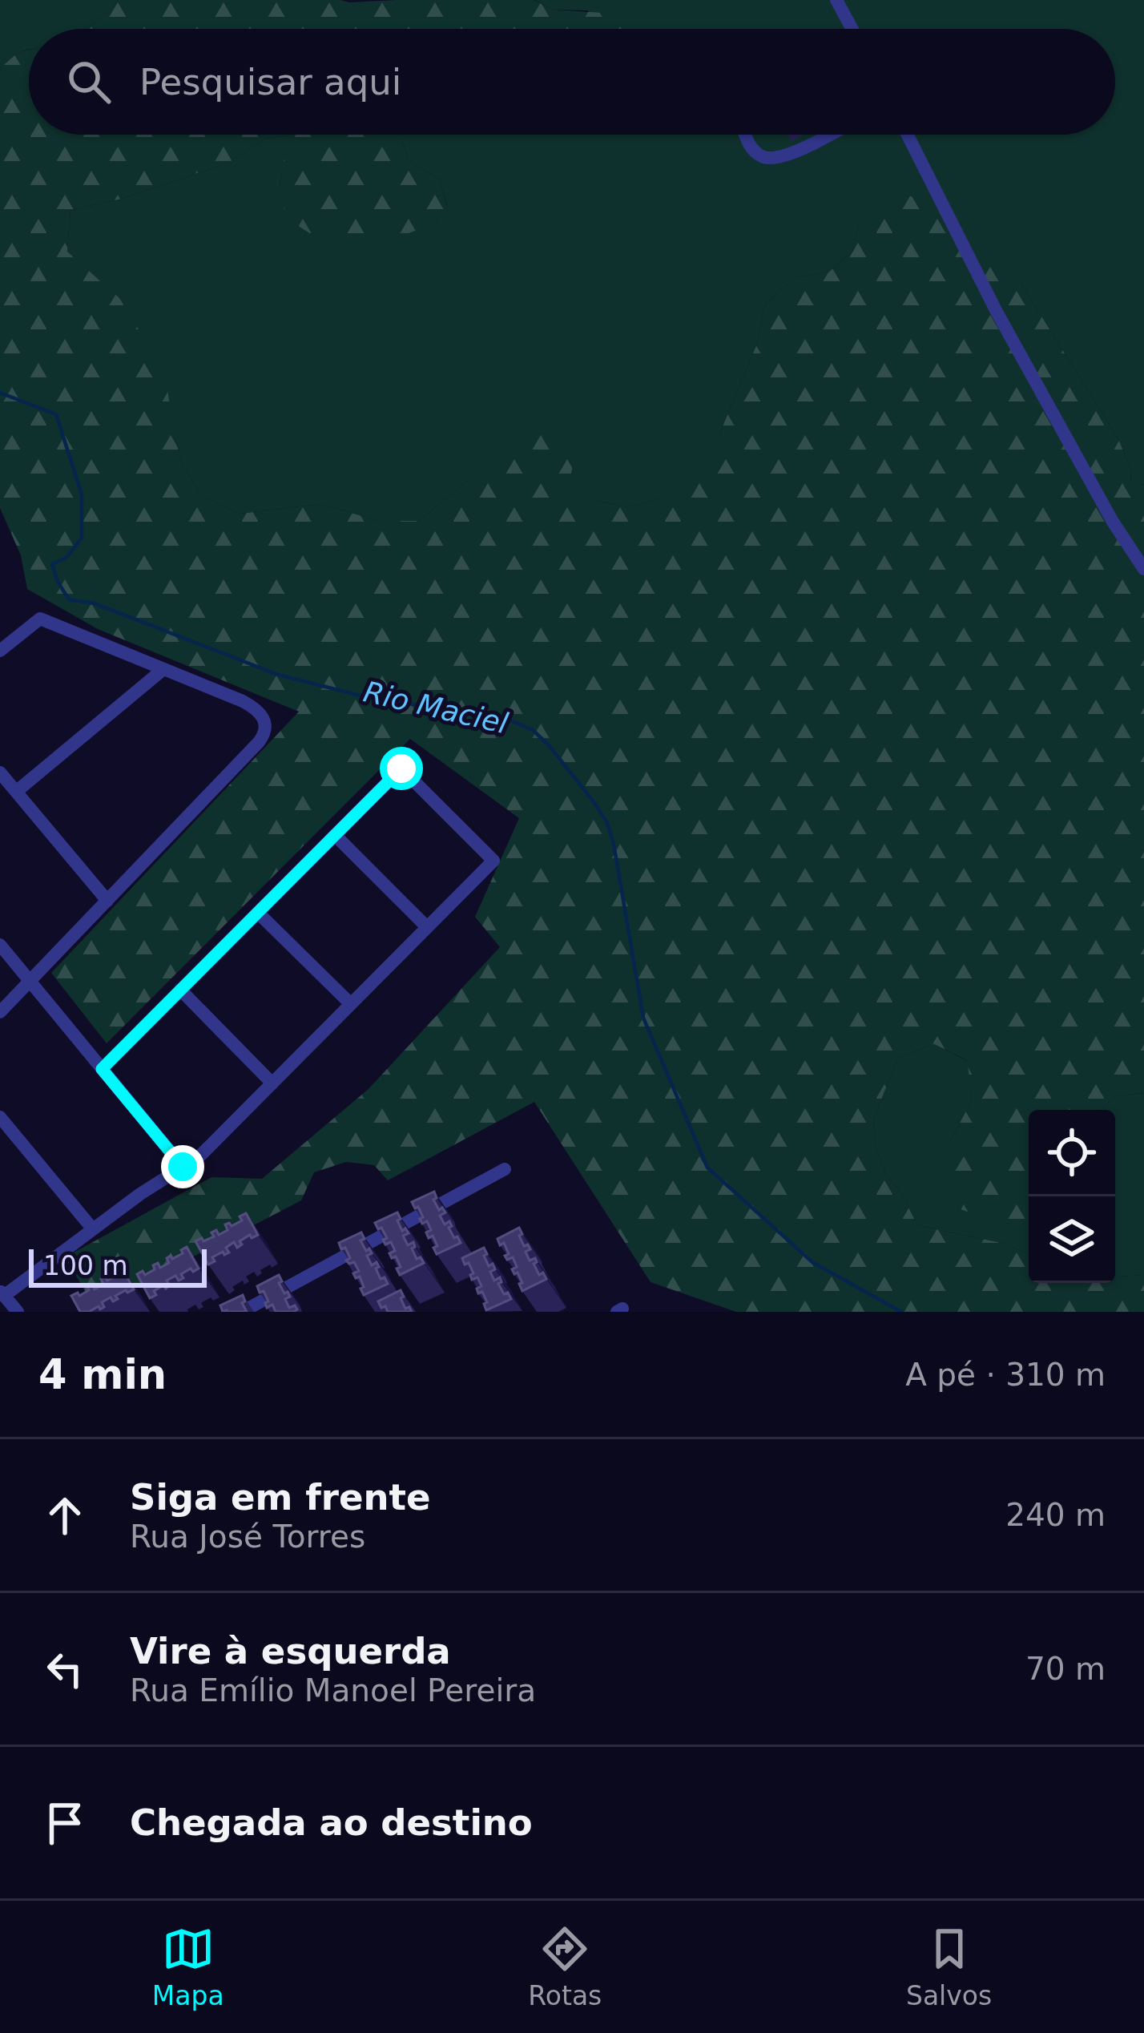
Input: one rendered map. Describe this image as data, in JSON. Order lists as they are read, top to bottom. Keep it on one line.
{"water":["Rio Maciel"],"scale_bar":"100 m","page":{"search":"Pesquisar aqui","scale":"100 m","heading":["4 min","A pé · 310 m"],"list":[["Siga em frente","Rua José Torres","240 m"],["Vire à esquerda","Rua Emílio Manoel Pereira","70 m"],"Chegada ao destino"],"nav":["Mapa","Rotas","Salvos"]}}
